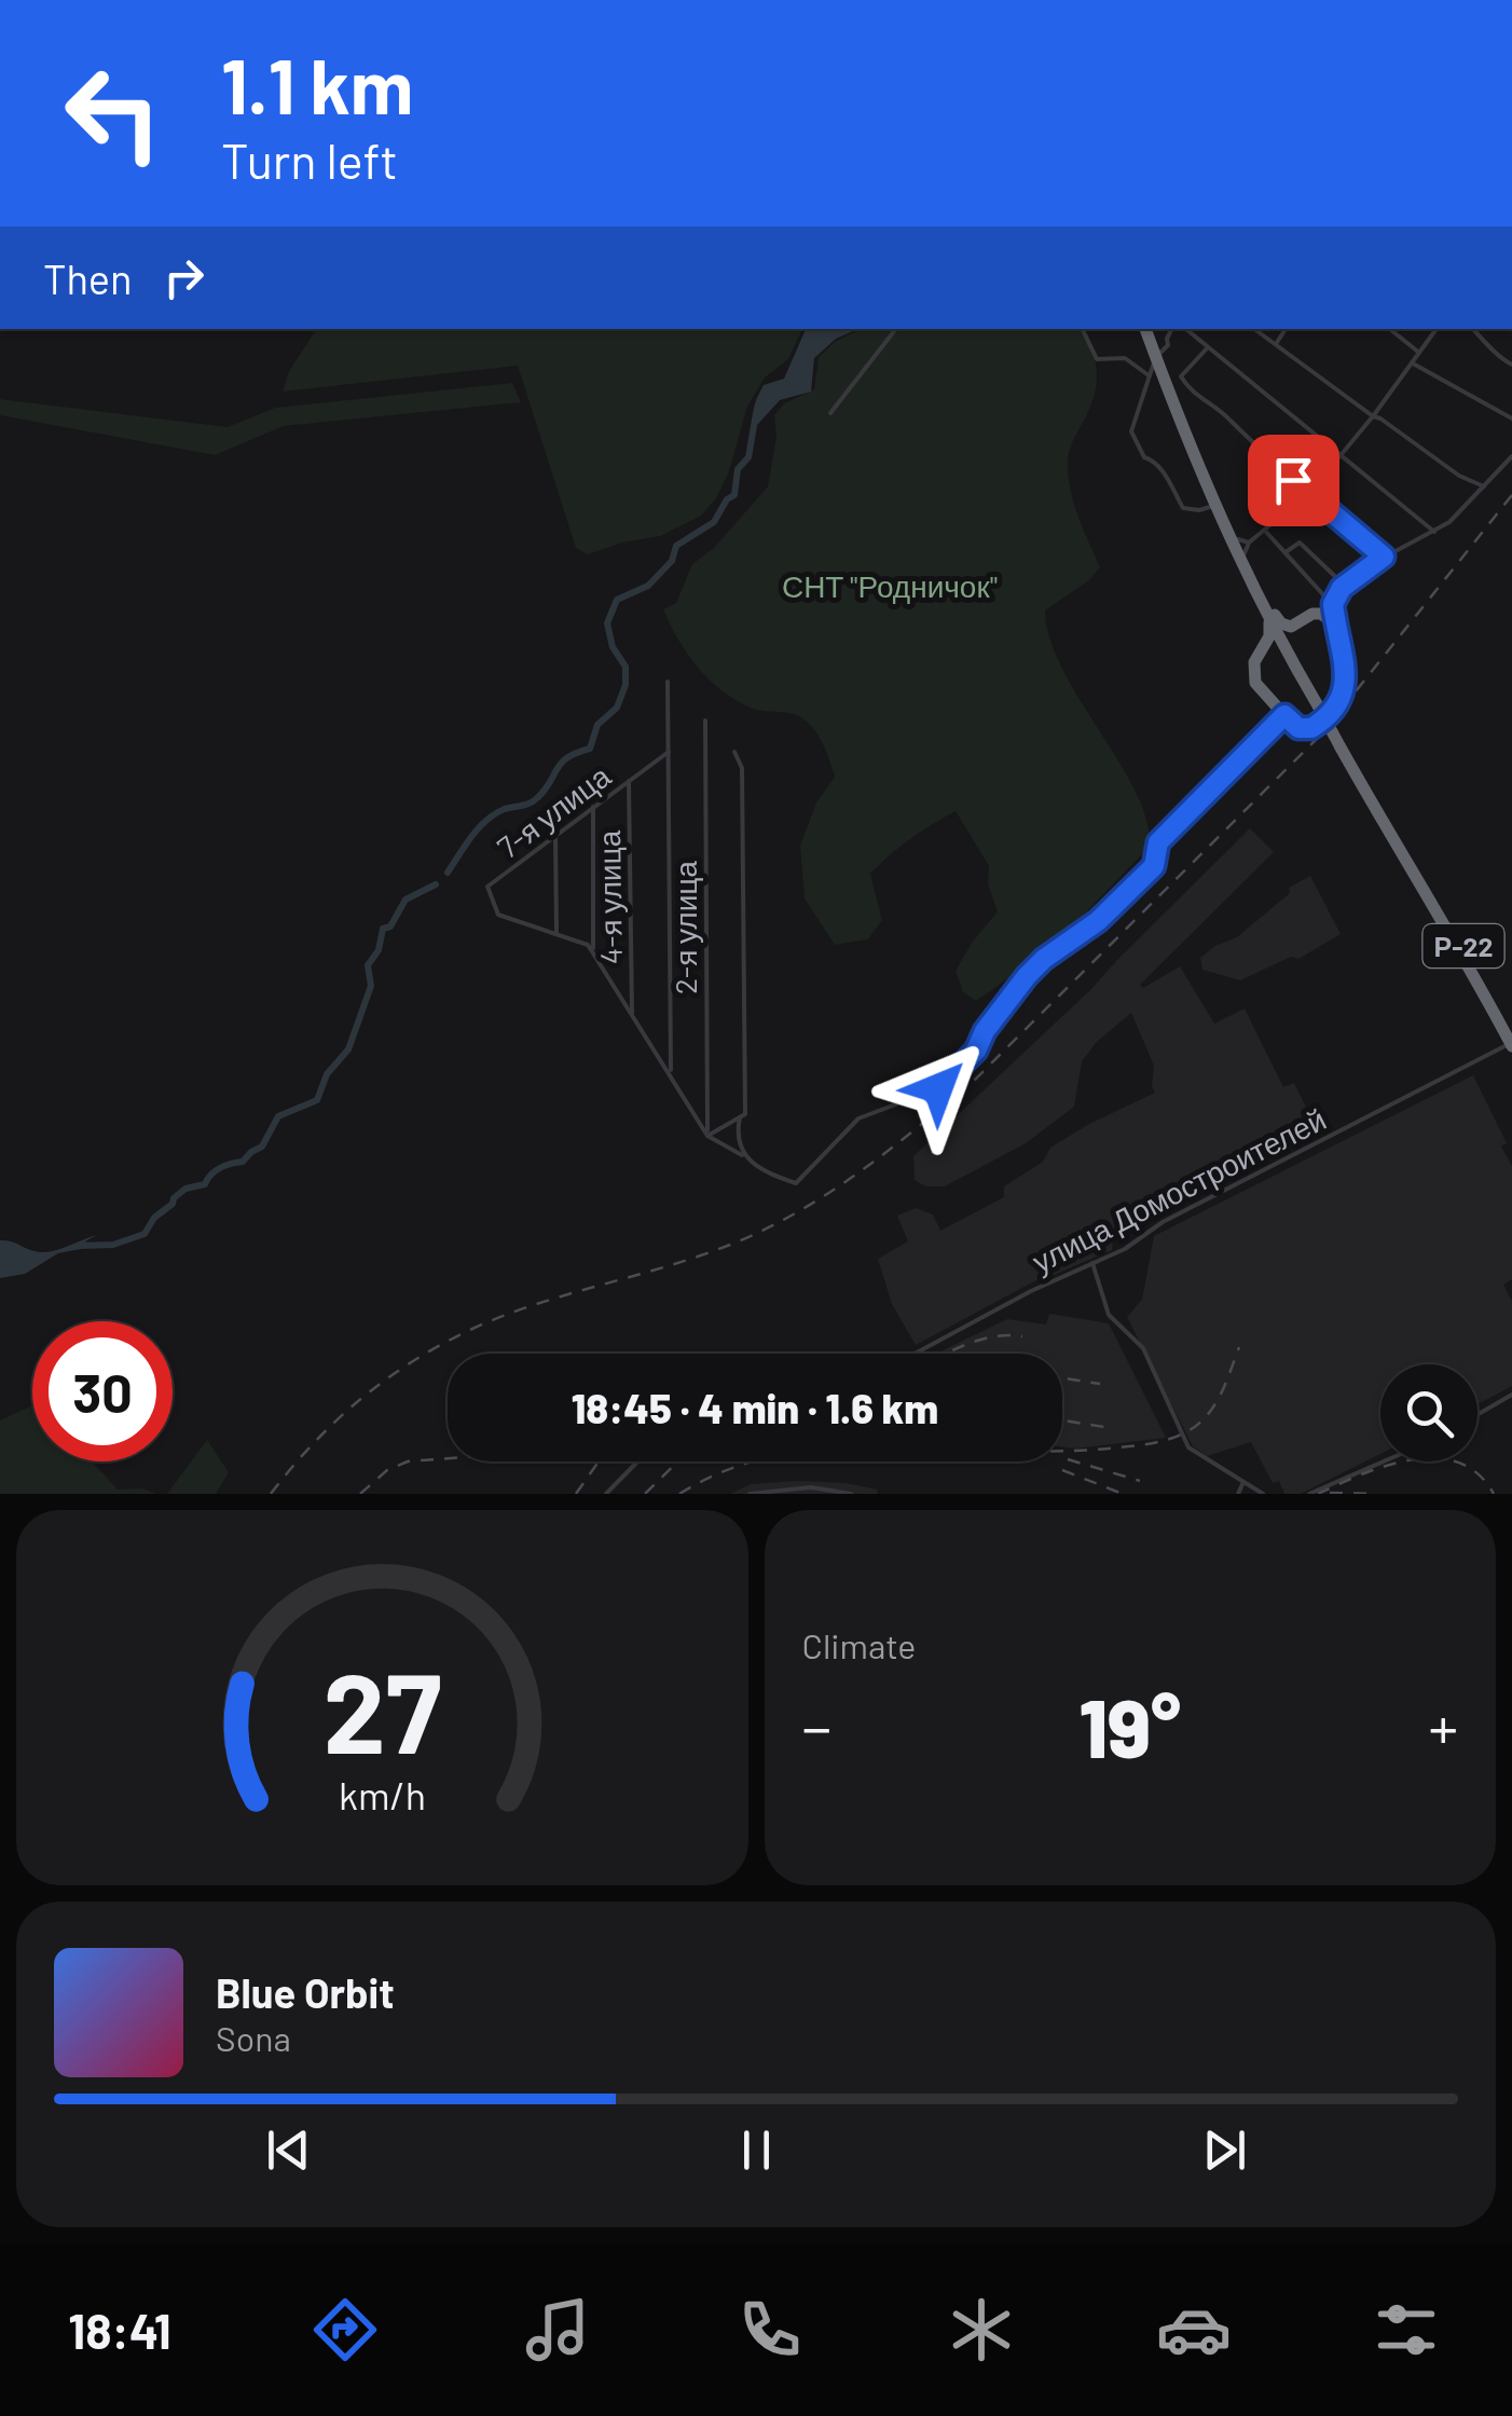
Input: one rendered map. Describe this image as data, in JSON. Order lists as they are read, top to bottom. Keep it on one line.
{"streets":{"highway":["Р-22"],"street":["7-я улица","4-я улица","2-я улица","улица Домостроителей"]},"crossings":[["7-я улица","4-я улица"],["Р-22","улица Домостроителей"]],"parks":["СНТ \"Родничок\""],"page":{"turn":["1.1 km","Turn left"],"then":"Then","limit":"30","trip":"18:45 · 4 min · 1.6 km","tile":"Climate","heat":["−","19°","+"],"song":["Blue Orbit","Sona"],"tabs":"18:41","gauge":["27","km/h"]}}
